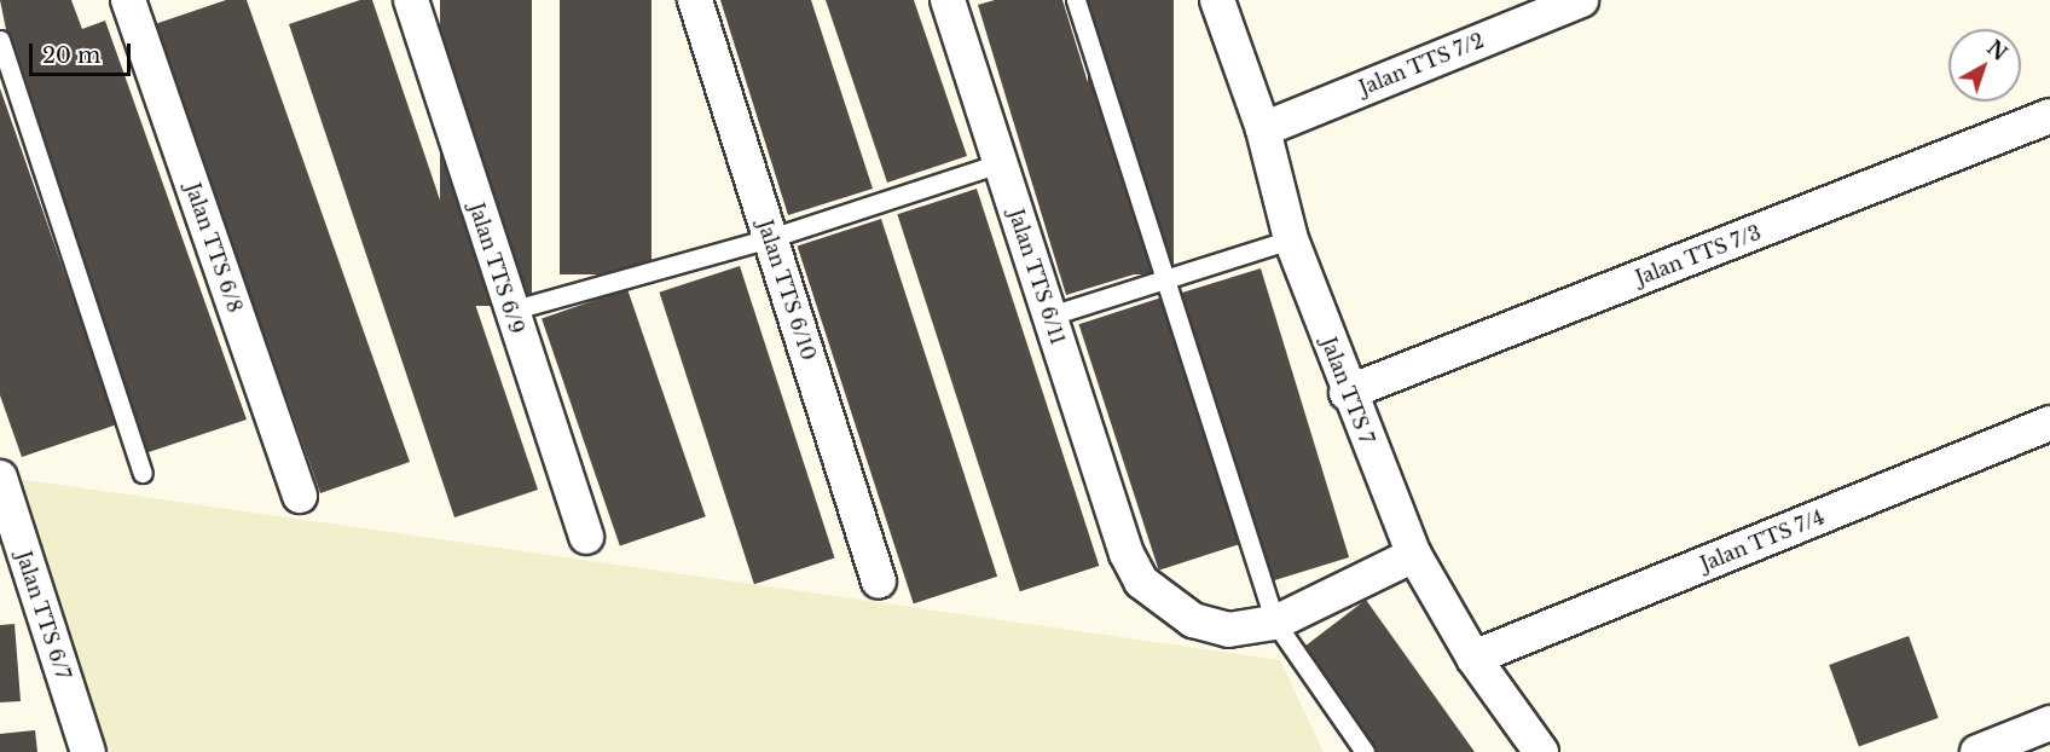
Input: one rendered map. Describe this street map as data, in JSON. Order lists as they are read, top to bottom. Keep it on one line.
{"streets":{"street":["Jalan TTS 7/2","Jalan TTS 6/8","Jalan TTS 7/3","Jalan TTS 6/9","Jalan TTS 6/11","Jalan TTS 6/10","Jalan TTS 7","Jalan TTS 7/4","Jalan TTS 6/7"]},"crossings":[["Jalan TTS 7/2","Jalan TTS 7"],["Jalan TTS 7/3","Jalan TTS 7"],["Jalan TTS 6/11","Jalan TTS 7"],["Jalan TTS 7","Jalan TTS 7/4"]],"scale_bar":"20 m","north":"top right"}
